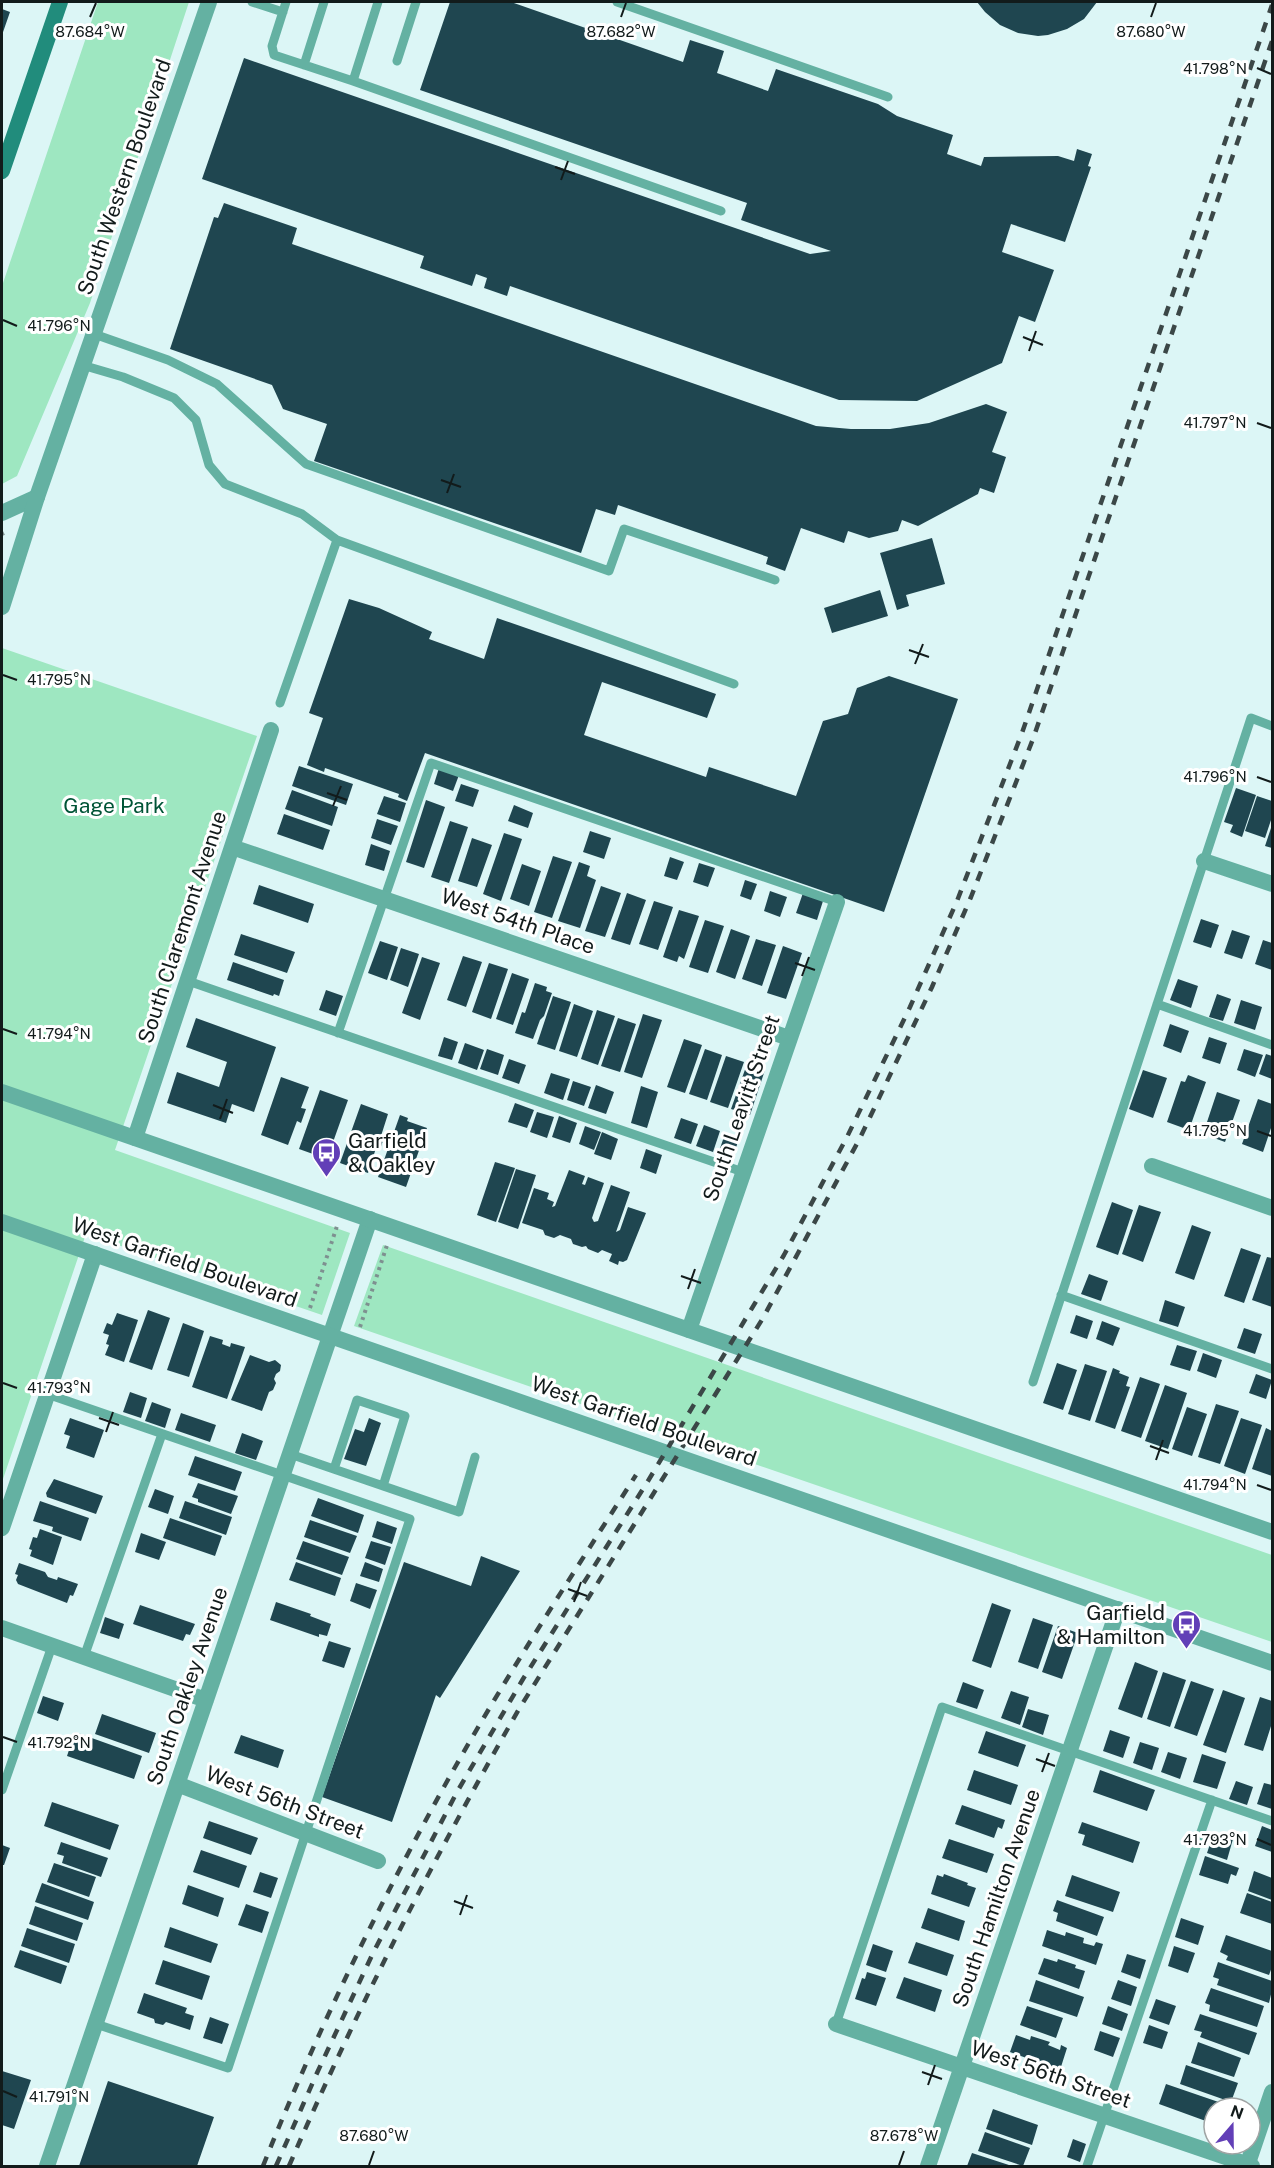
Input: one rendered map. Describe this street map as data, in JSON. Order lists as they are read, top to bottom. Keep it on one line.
{"streets":{"street":["South Western Boulevard","West 54th Place","South Claremont Avenue","South Leavitt Street","West Garfield Boulevard","South Oakley Avenue","West 56th Street","South Hamilton Avenue"]},"crossings":[["West 54th Place","South Claremont Avenue"],["West 54th Place","South Leavitt Street"],["West Garfield Boulevard","South Oakley Avenue"],["West Garfield Boulevard","South Hamilton Avenue"],["South Oakley Avenue","West 56th Street"],["West 56th Street","South Hamilton Avenue"]],"parks":["Gage Park"],"places":{"bus stop":["Garfield & Oakley","Garfield & Hamilton"]},"north":"top","coordinates":["87.680°W","87.684°W","87.682°W","41.798°N","41.796°N","41.797°N","41.795°N","41.794°N","41.793°N","41.792°N","41.791°N","87.678°W"]}
